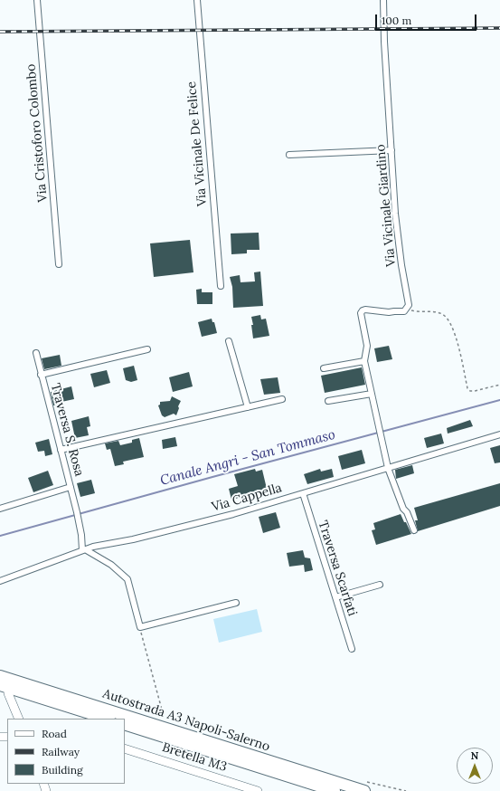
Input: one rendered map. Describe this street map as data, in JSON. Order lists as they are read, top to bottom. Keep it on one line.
{"streets":{"highway":["Autostrada A3 Napoli-Salerno"],"street":["Via Cristoforo Colombo","Via Vicinale De Felice","Via Vicinale Giardino","Traversa S. Rosa","Via Cappella","Traversa Scarfati","Bretella M3"]},"crossings":[["Traversa S. Rosa","Via Cappella"],["Via Cappella","Traversa Scarfati"]],"water":["Canale Angri - San Tommaso"],"legend":["Road","Railway","Building"],"scale_bar":"100 m","north":"top"}
